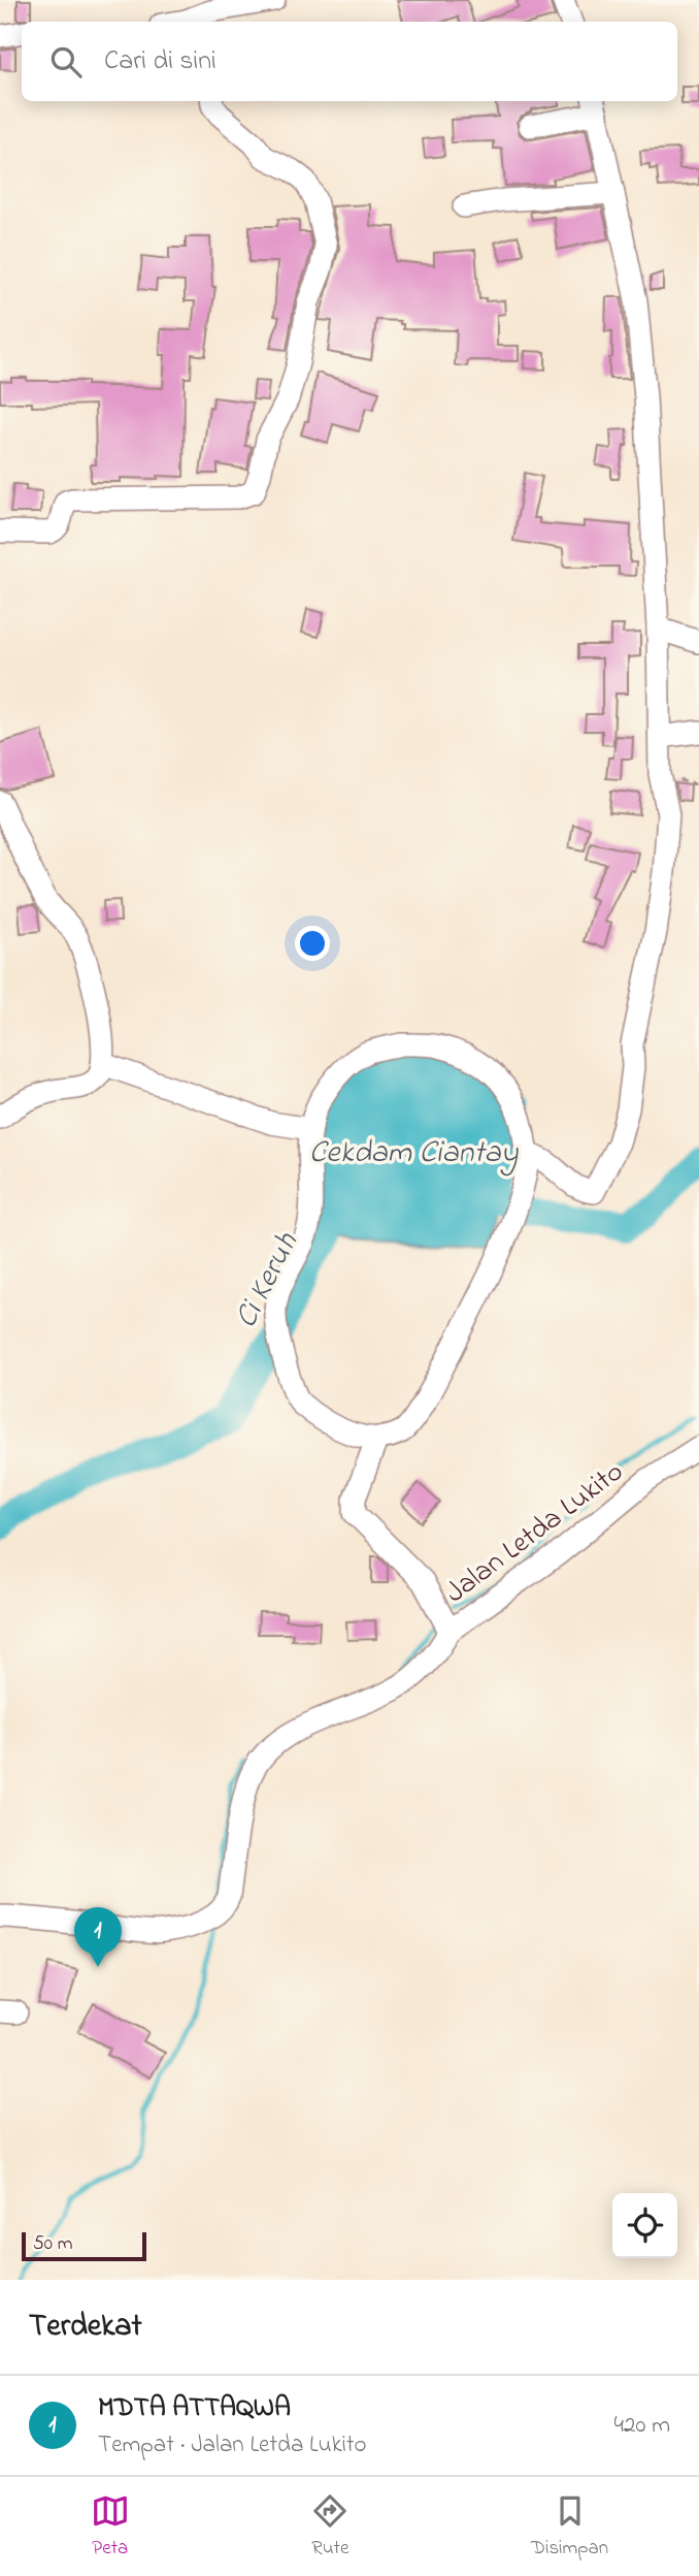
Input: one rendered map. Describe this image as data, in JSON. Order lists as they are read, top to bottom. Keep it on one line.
{"streets":{"street":["Jalan Letda Lukito"]},"water":["Cekdam Ciantay","Ci Keruh"],"scale_bar":"50 m","page":{"search":"Cari di sini","pins":"1","scale":"50 m","heading":"Terdekat","list":[{"mark":"1","name":"MDTA ATTAQWA","note":"Tempat · Jalan Letda Lukito","value":"420 m"}],"nav":["Peta","Rute","Disimpan"]}}
